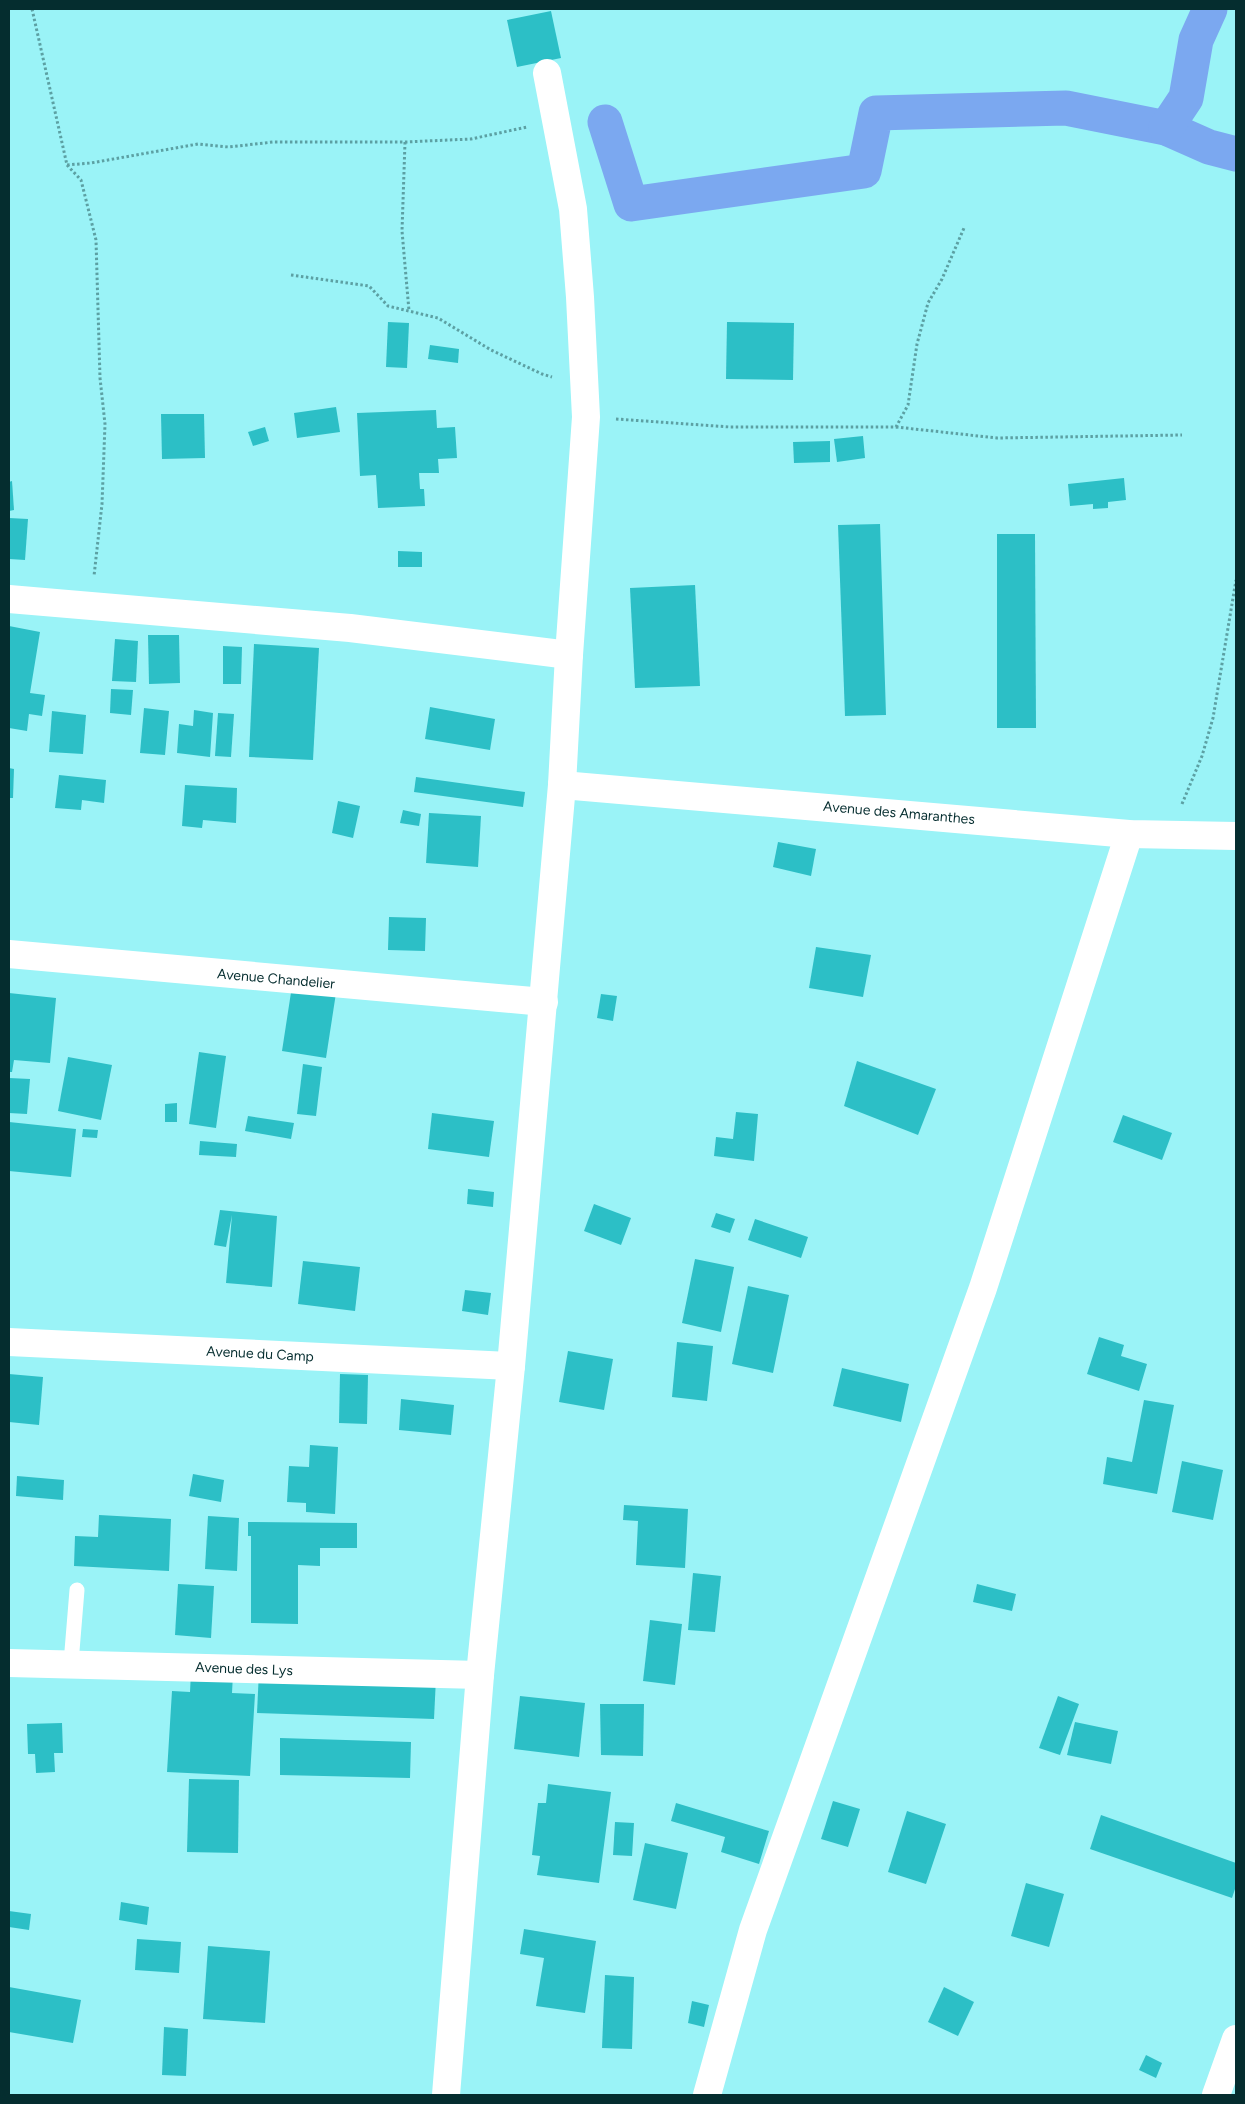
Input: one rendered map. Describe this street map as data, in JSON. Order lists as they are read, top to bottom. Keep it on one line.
{"streets":{"street":["Avenue des Amaranthes","Avenue Chandelier","Avenue du Camp","Avenue des Lys"]}}
